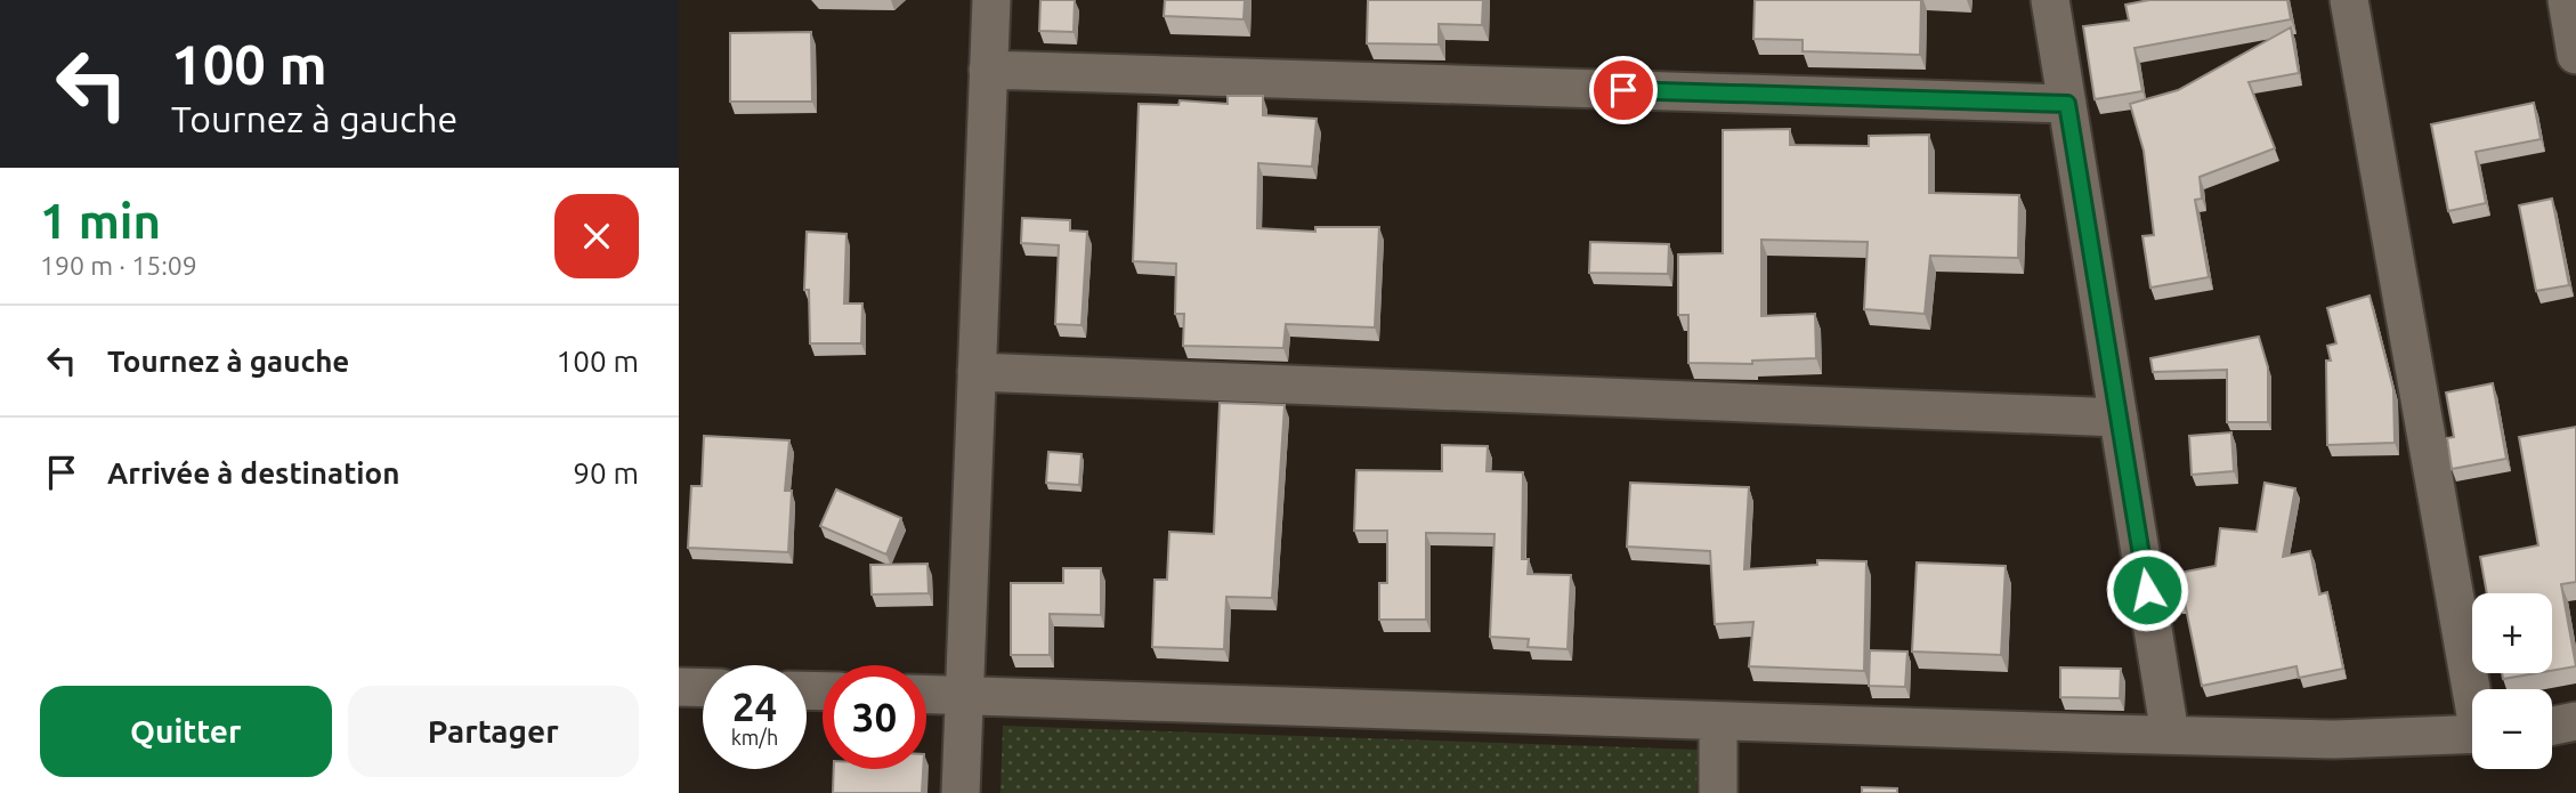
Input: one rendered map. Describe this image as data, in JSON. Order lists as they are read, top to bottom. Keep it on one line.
{"page":{"turn":["100 m","Tournez à gauche"],"heading":["1 min","190 m · 15:09"],"list":[{"name":"Tournez à gauche","value":"100 m"},{"name":"Arrivée à destination","value":"90 m"}],"map_buttons":["+","−"],"speed":"24 km/h","limit":"30","buttons":["Quitter","Partager"]}}
